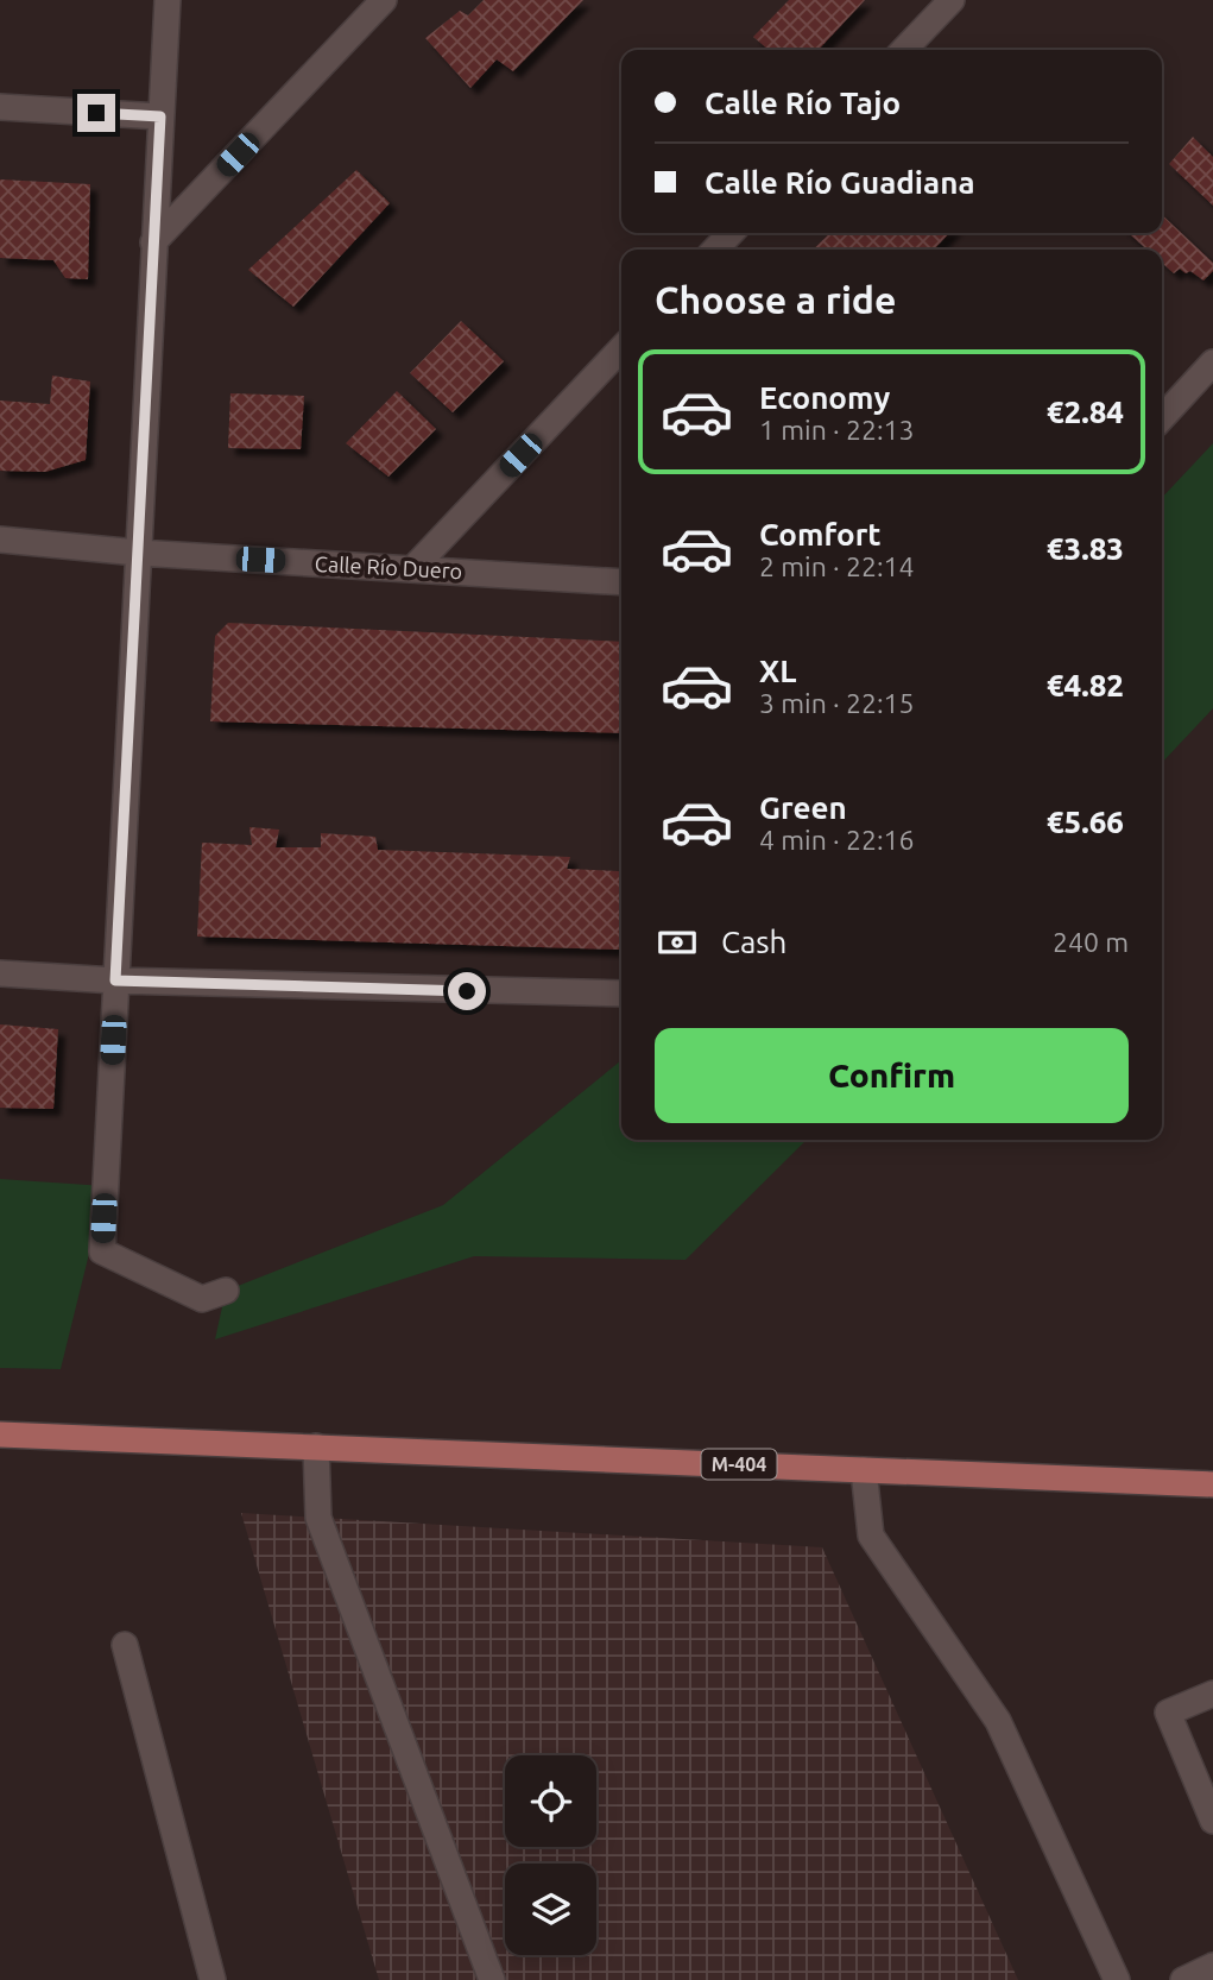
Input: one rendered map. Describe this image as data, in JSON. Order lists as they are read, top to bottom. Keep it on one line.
{"streets":{"main road":["M-404"],"street":["Calle Río Duero"]},"page":{"banner":["Calle Río Tajo","Calle Río Guadiana"],"heading":"Choose a ride","list":[{"name":"Economy","note":"1 min · 22:13","value":"€2.84"},{"name":"Comfort","note":"2 min · 22:14","value":"€3.83"},{"name":"XL","note":"3 min · 22:15","value":"€4.82"},{"name":"Green","note":"4 min · 22:16","value":"€5.66"}],"pay":["Cash","240 m"],"buttons":"Confirm"}}
